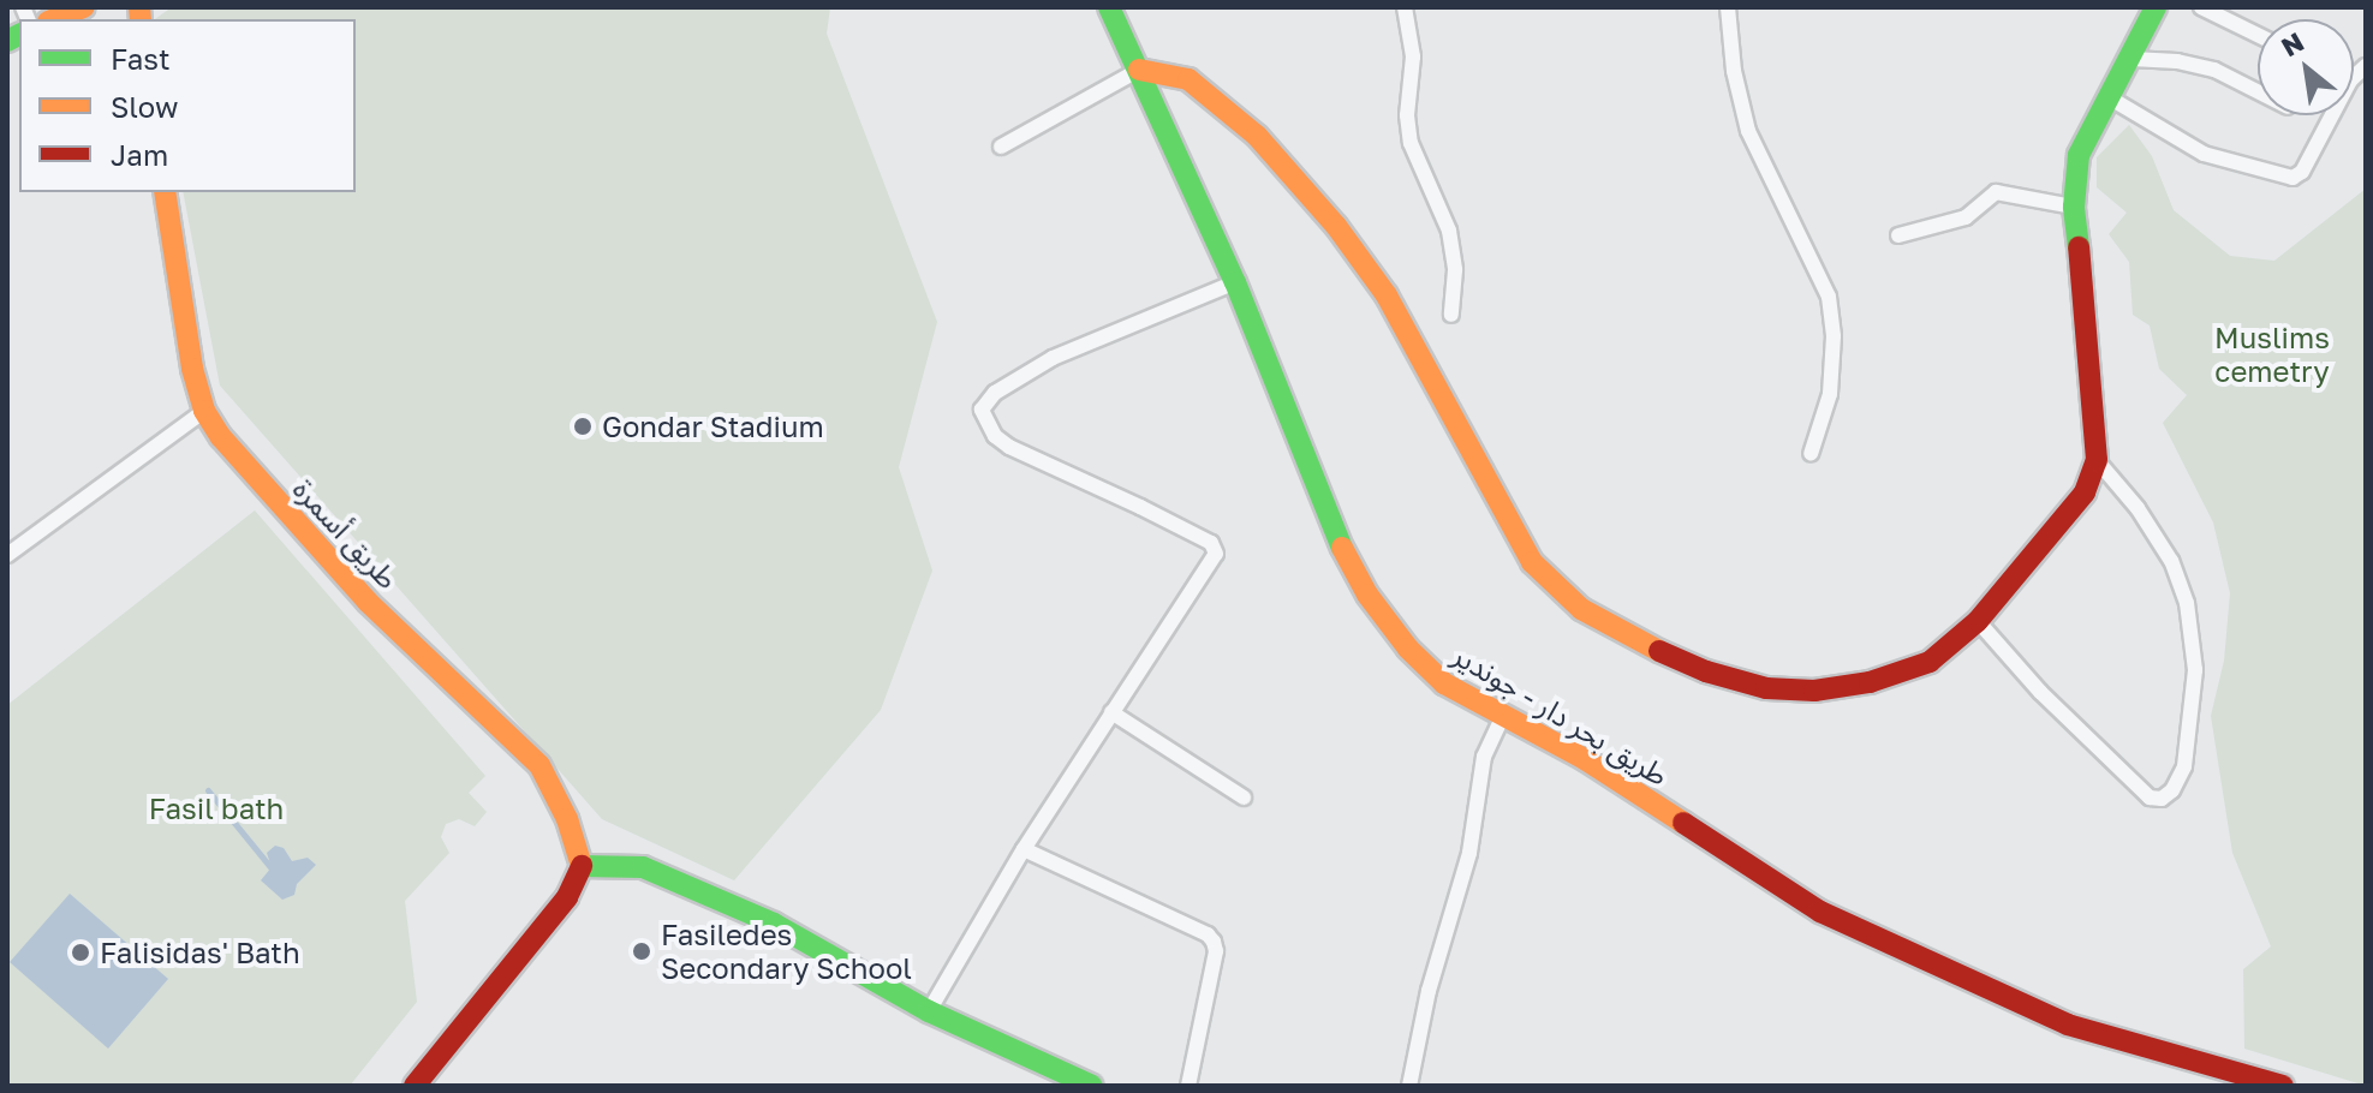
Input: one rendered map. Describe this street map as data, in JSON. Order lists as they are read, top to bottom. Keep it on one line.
{"streets":{"main road":["طريق أسمرة","طريق بحر دار - جوندير"]},"parks":["Muslims cemetry","Fasil bath"],"places":["Gondar Stadium","Fasiledes Secondary School","Falisidas' Bath"],"legend":["Fast","Slow","Jam"],"north":"top left"}
